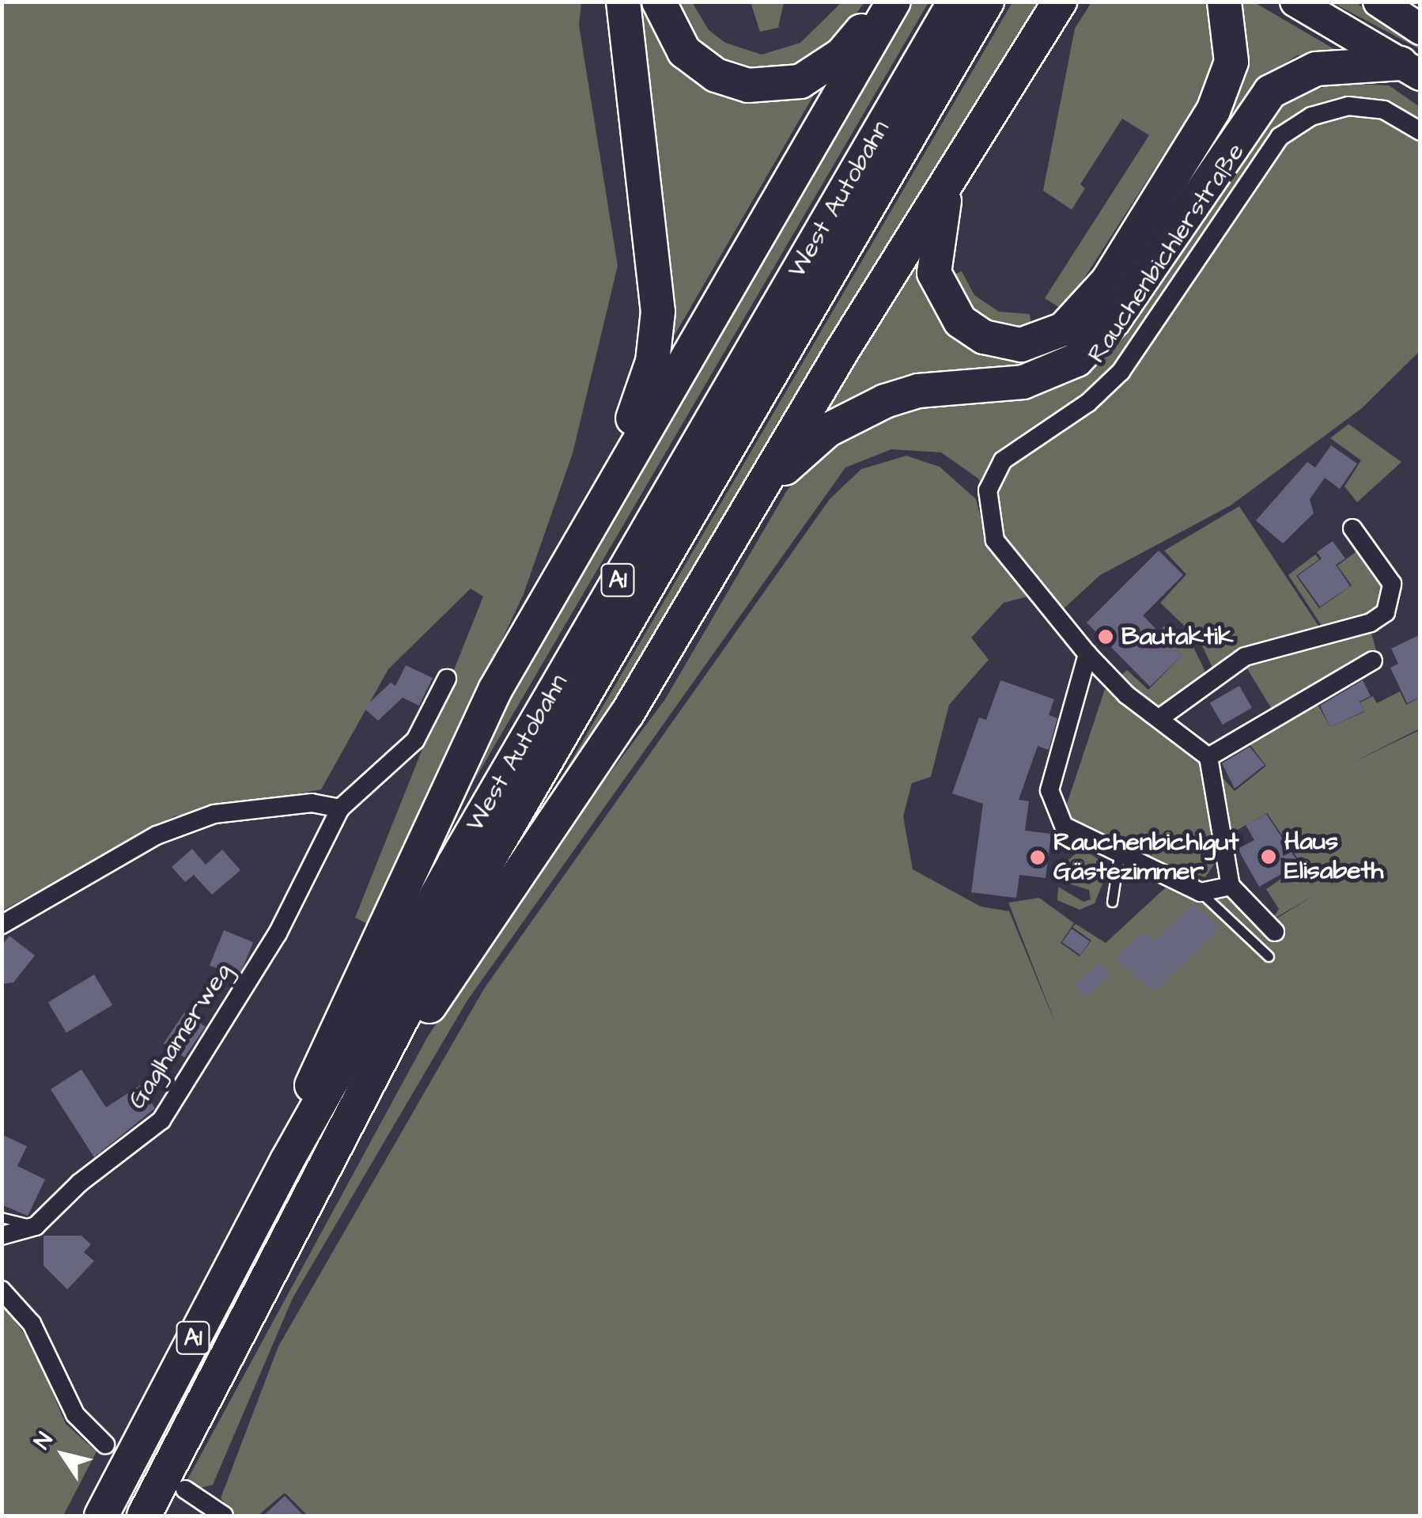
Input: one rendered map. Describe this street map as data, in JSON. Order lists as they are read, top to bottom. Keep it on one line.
{"streets":{"highway":["West Autobahn","A1"],"street":["Rauchenbichlerstraße","Gaglhamerweg"]},"places":["Bautaktik","Haus Elisabeth","Rauchenbichlgut Gästezimmer"],"north":"top left"}
